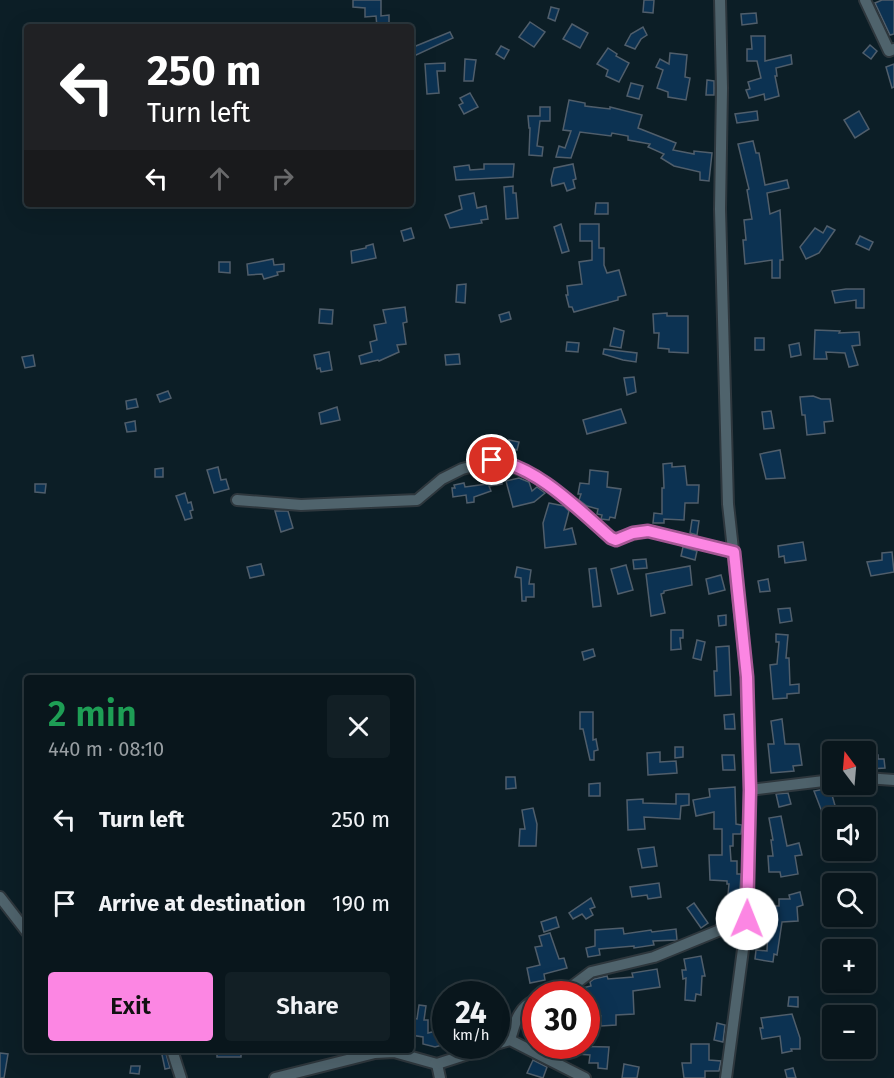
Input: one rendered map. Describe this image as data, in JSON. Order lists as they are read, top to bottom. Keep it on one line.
{"north":"top","page":{"turn":["250 m","Turn left"],"heading":["2 min","440 m · 08:10"],"map_buttons":["+","−"],"list":[{"name":"Turn left","value":"250 m"},{"name":"Arrive at destination","value":"190 m"}],"buttons":["Exit","Share"],"speed":"24 km/h","limit":"30"}}
